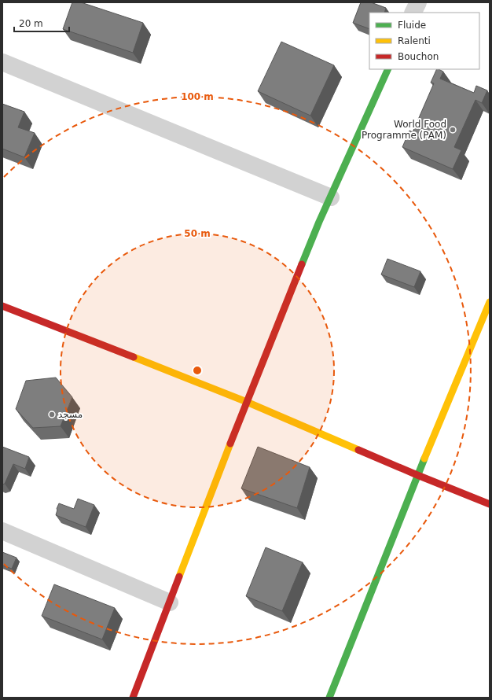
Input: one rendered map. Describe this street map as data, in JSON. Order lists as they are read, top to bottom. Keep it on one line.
{"places":["World Food Programme (PAM)","مسجد"],"legend":["Fluide","Ralenti","Bouchon"],"scale_bar":"20 m","rings":["100 m","50 m"]}
